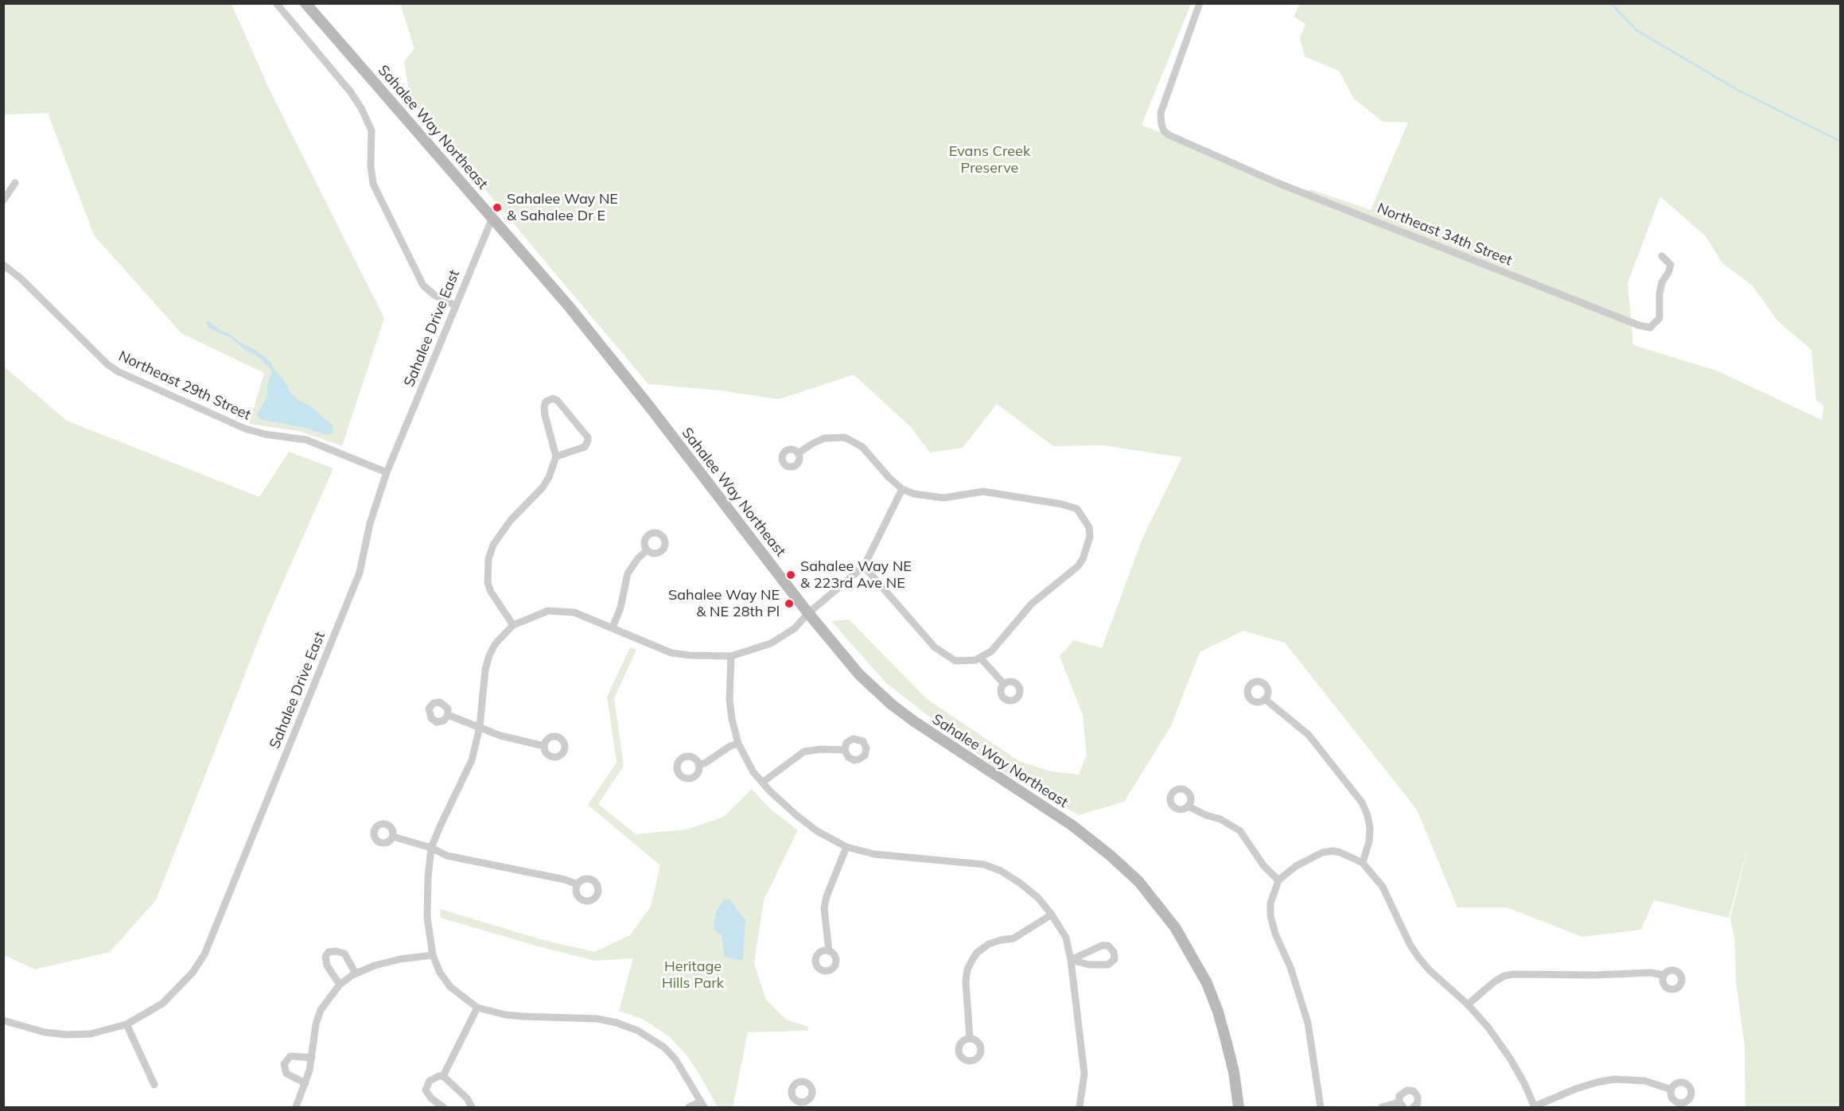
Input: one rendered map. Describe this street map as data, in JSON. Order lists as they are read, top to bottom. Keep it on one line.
{"streets":{"main road":["Sahalee Way Northeast"],"street":["Northeast 34th Street","Sahalee Drive East","Northeast 29th Street"]},"crossings":[["Sahalee Way Northeast","Sahalee Drive East"],["Sahalee Drive East","Northeast 29th Street"]],"parks":["Evans Creek Preserve","Heritage Hills Park"],"places":["Sahalee Way NE & Sahalee Dr E","Sahalee Way NE & 223rd Ave NE","Sahalee Way NE & NE 28th Pl"]}
